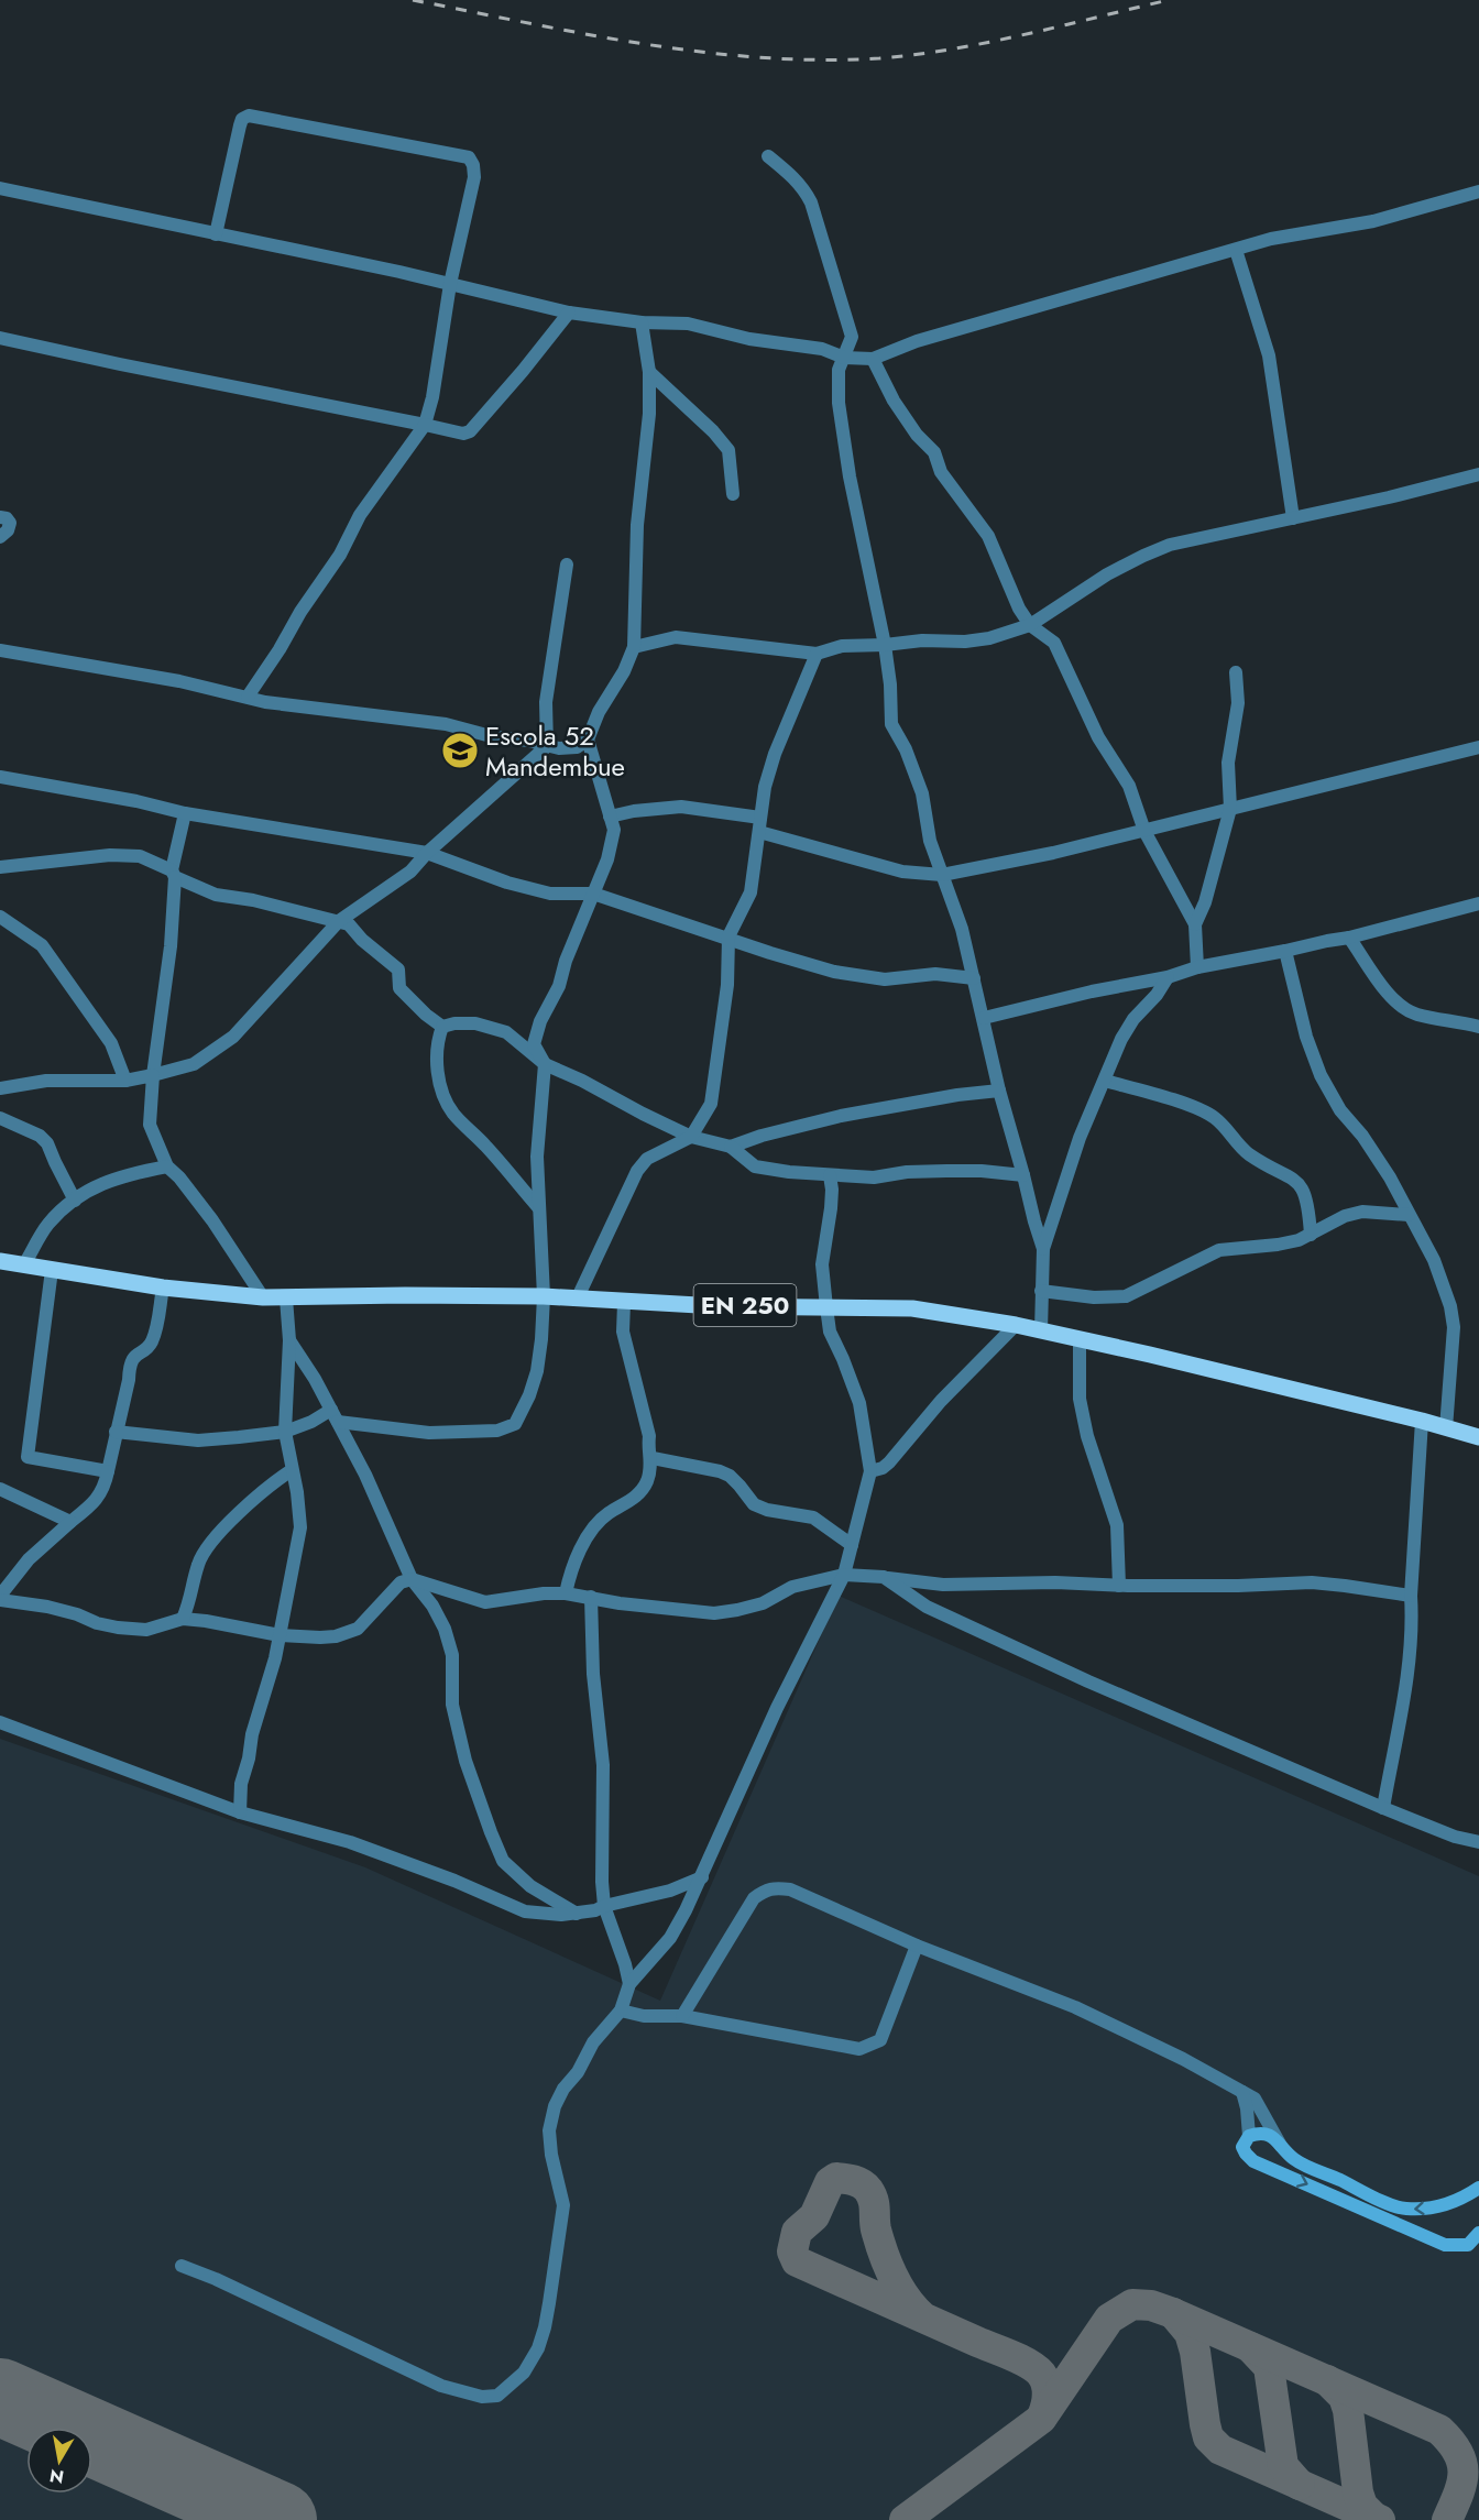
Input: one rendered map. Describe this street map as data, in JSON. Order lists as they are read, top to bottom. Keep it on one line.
{"streets":{"main road":["EN 250"]},"places":{"school or university":["Escola 52 Mandembue"]},"north":"bottom"}
